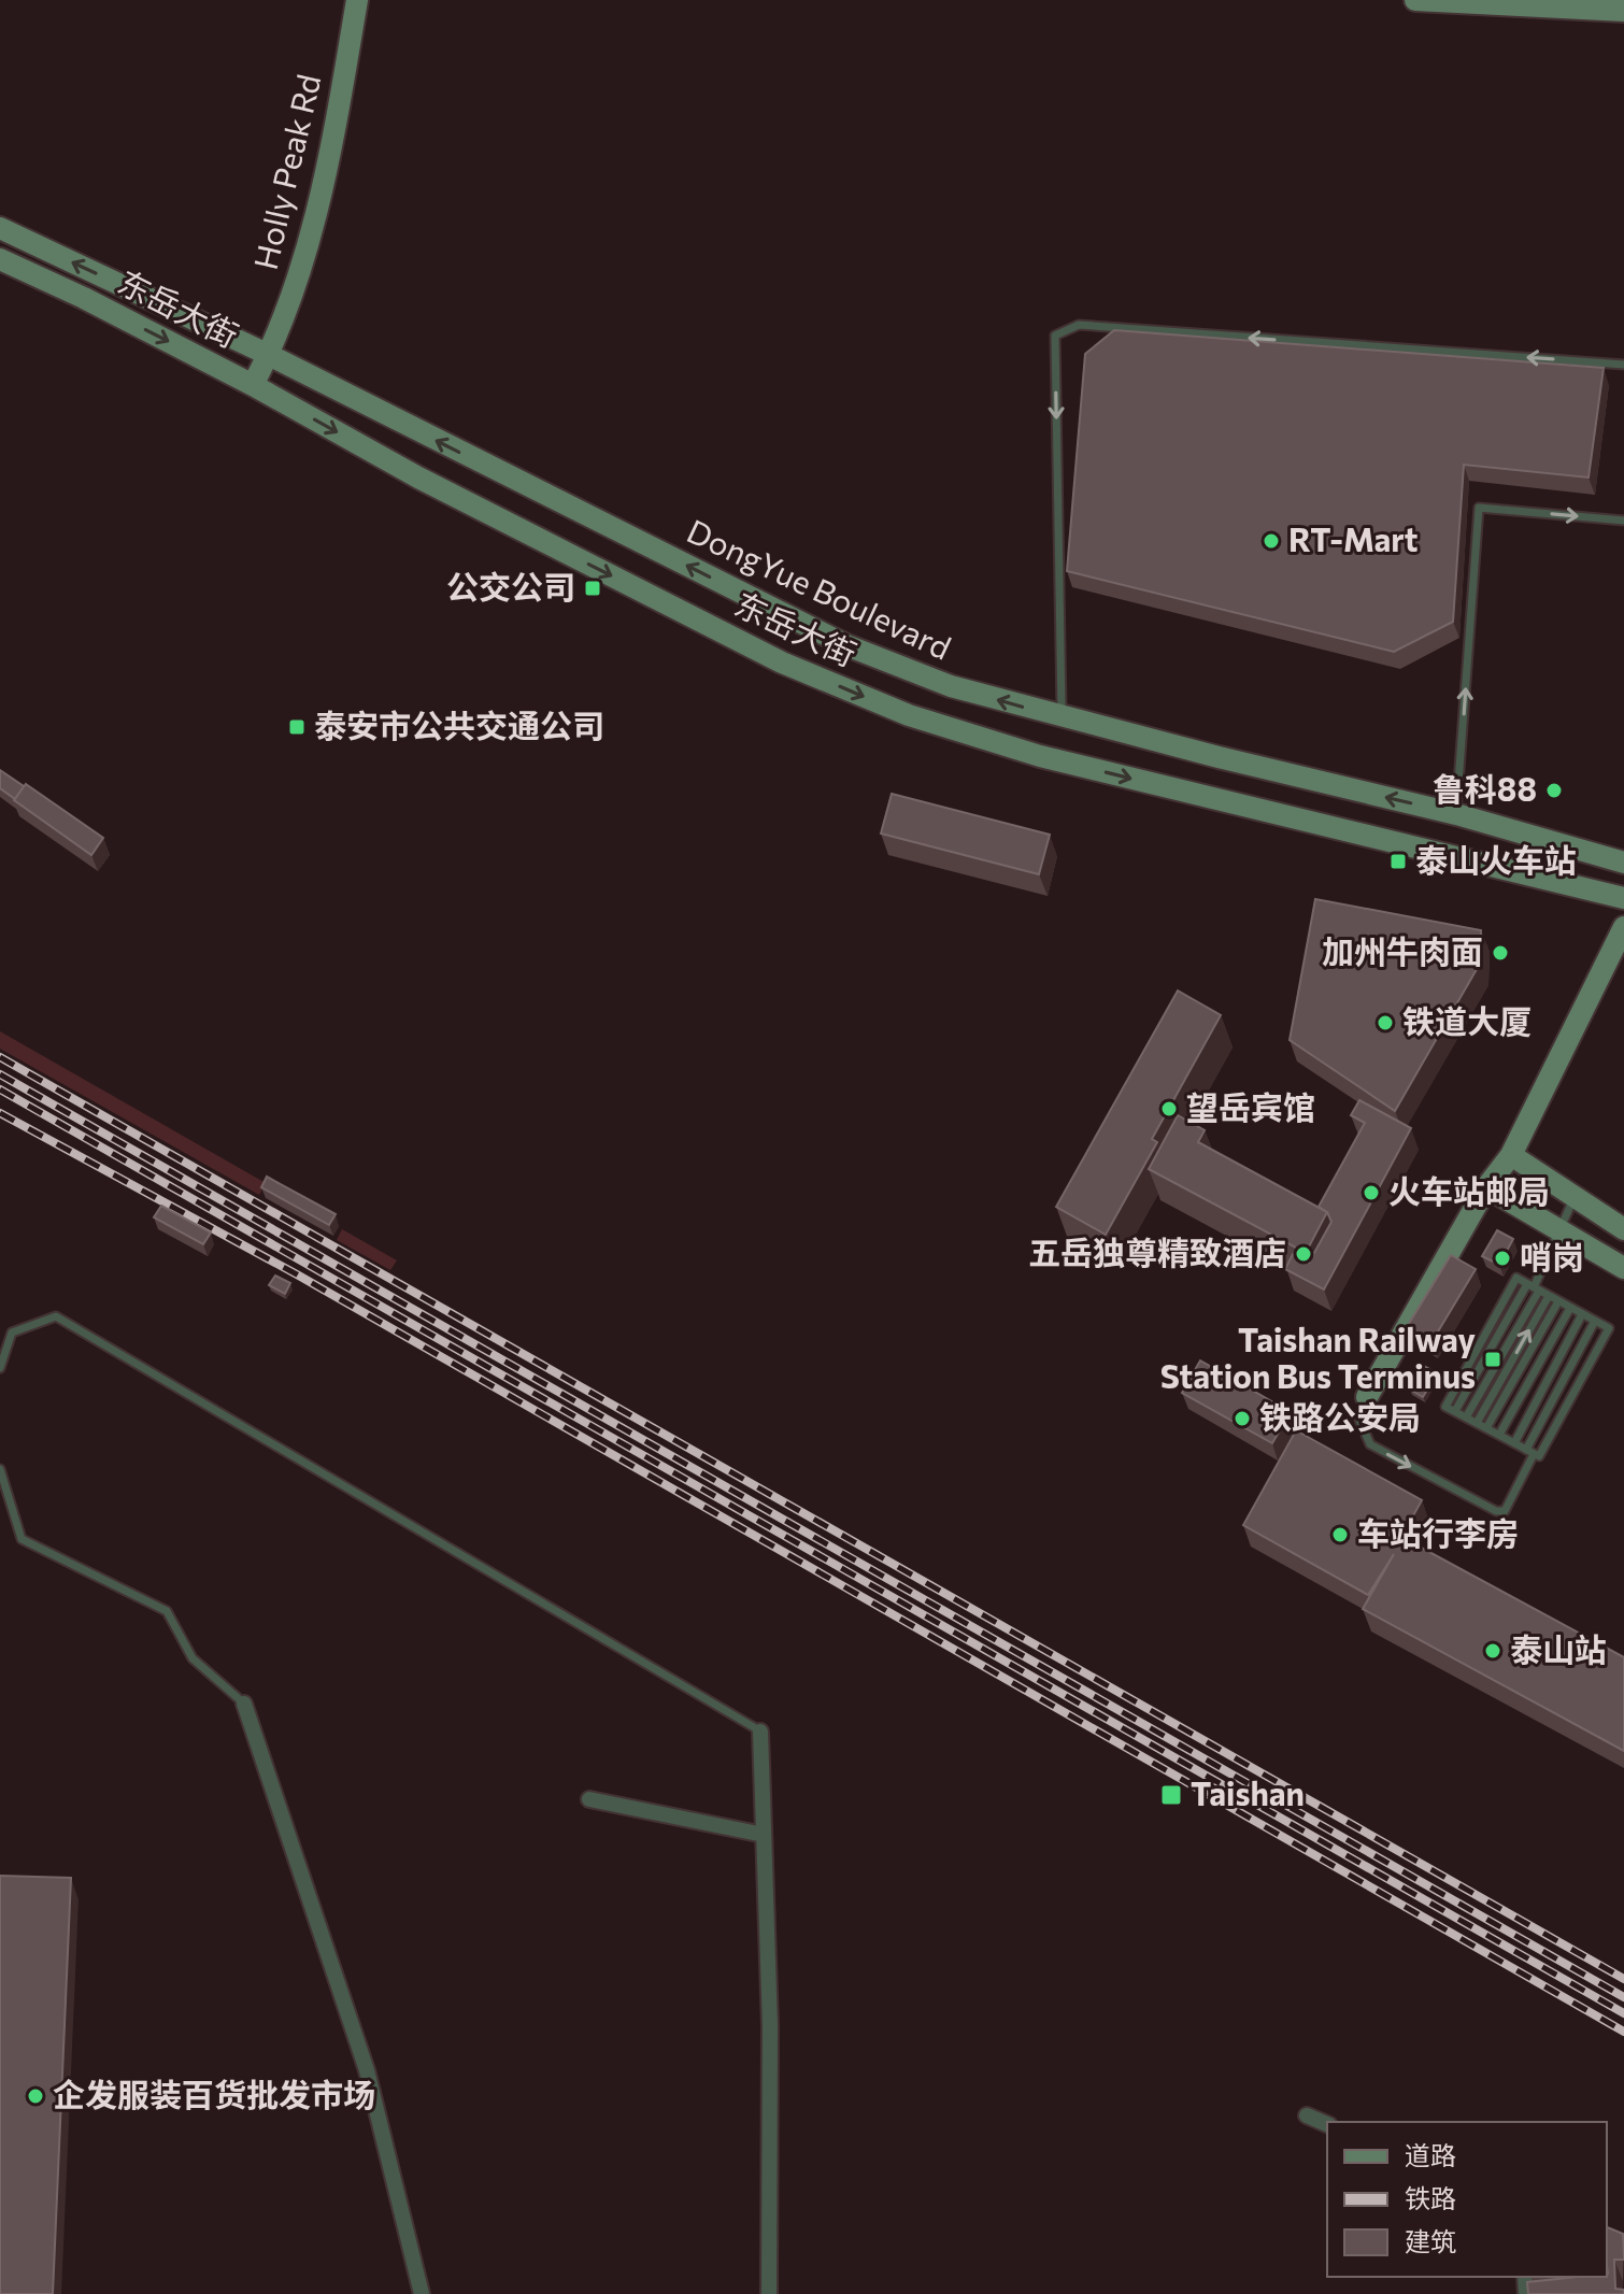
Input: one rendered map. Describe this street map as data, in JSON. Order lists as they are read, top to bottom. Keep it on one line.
{"streets":{"main road":["Holly Peak Rd","东岳大街","DongYue Boulevard"]},"crossings":[["Holly Peak Rd","东岳大街"],["Holly Peak Rd","DongYue Boulevard"]],"one_way":["东岳大街","DongYue Boulevard"],"places":{"other":["RT-Mart","鲁科88","加州牛肉面","铁道大厦","望岳宾馆","火车站邮局","五岳独尊精致酒店","哨岗","铁路公安局","车站行李房","泰山站","企发服装百货批发市场"],"transit":["公交公司","泰安市公共交通公司","泰山火车站","Taishan Railway Station Bus Terminus","Taishan"]},"legend":["道路","铁路","建筑"]}
